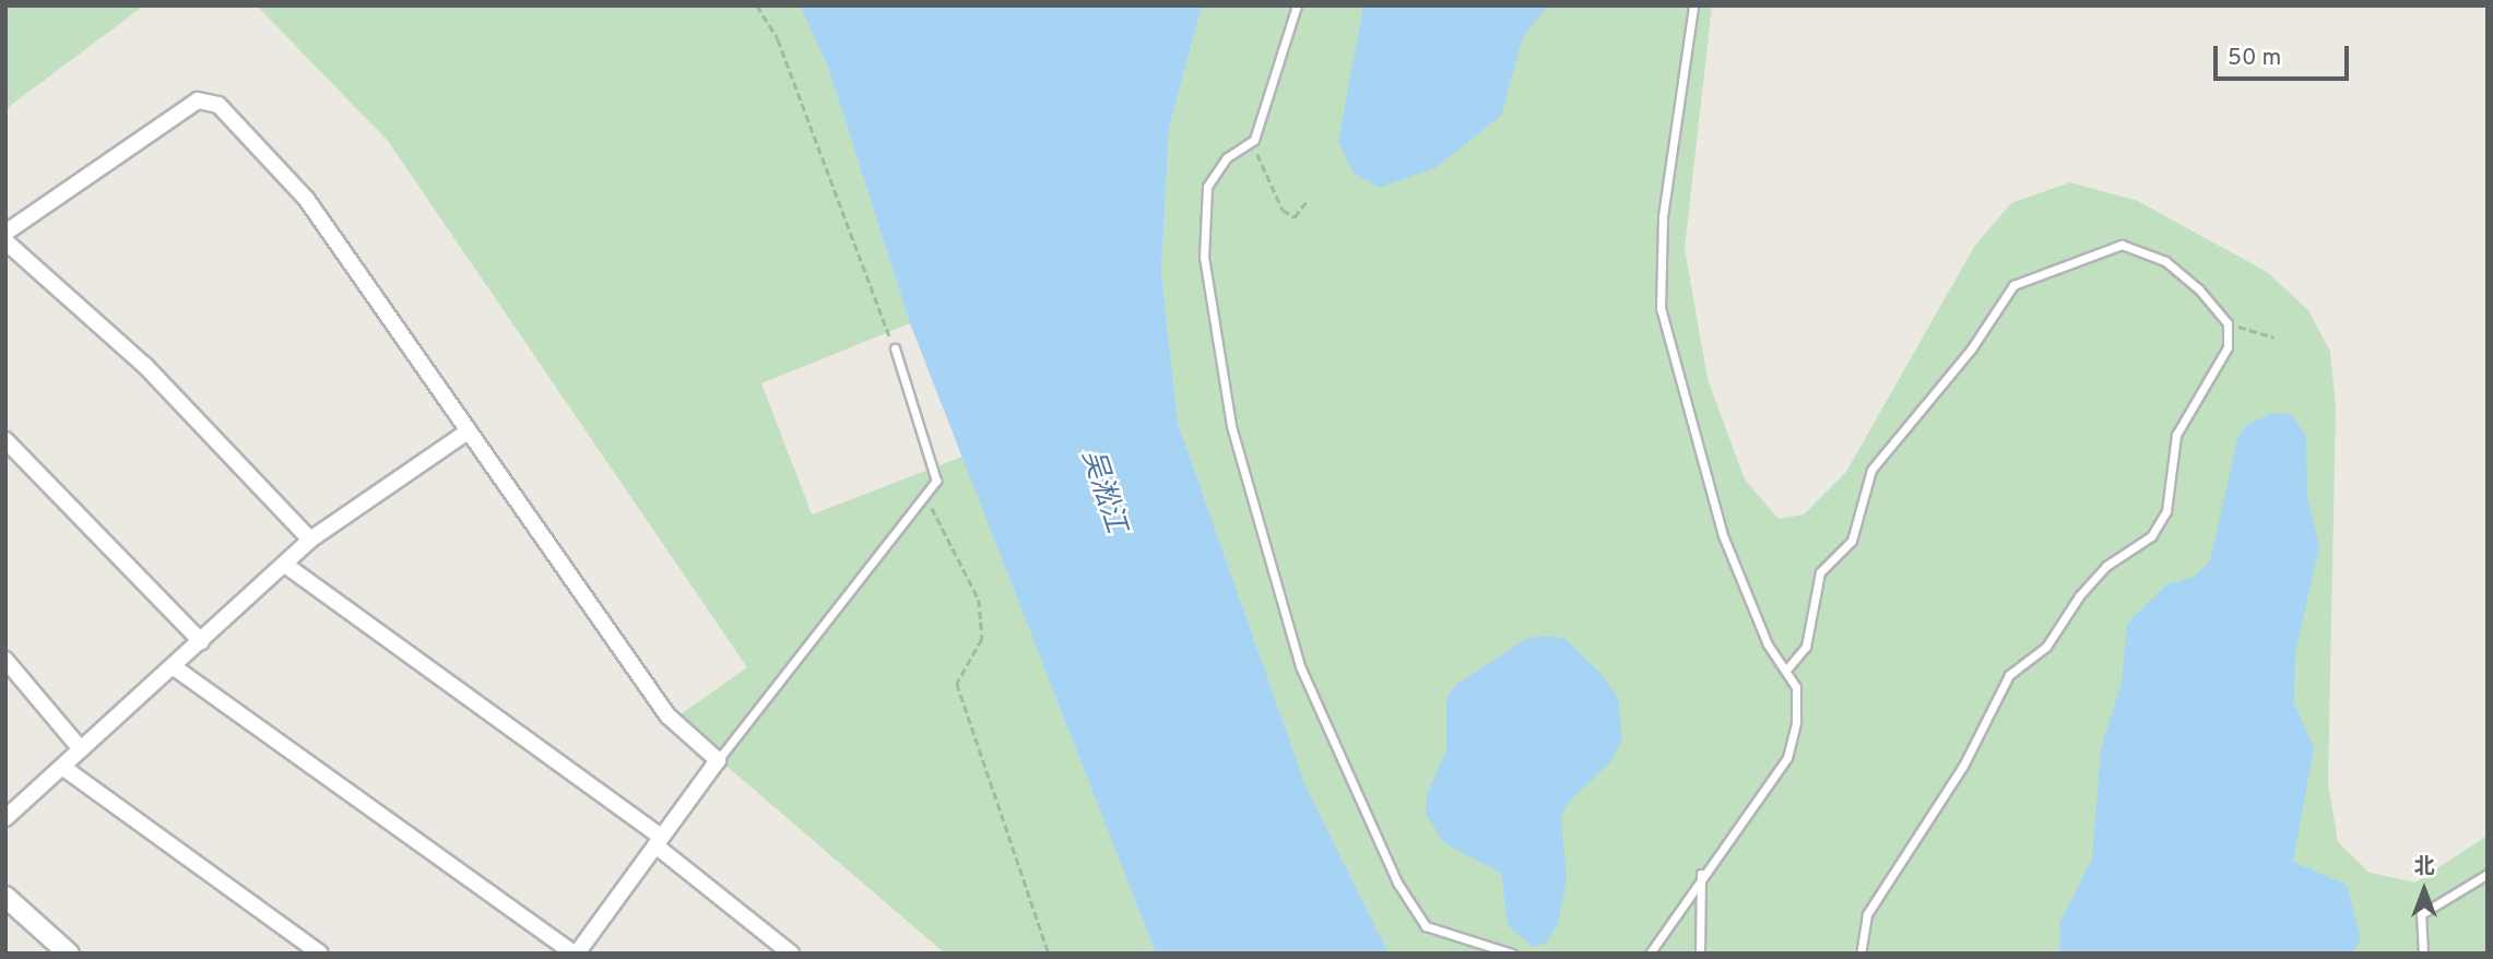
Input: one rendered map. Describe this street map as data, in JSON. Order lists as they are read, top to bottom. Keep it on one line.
{"water":["吴淞江"],"scale_bar":"50 m","north":"top"}
